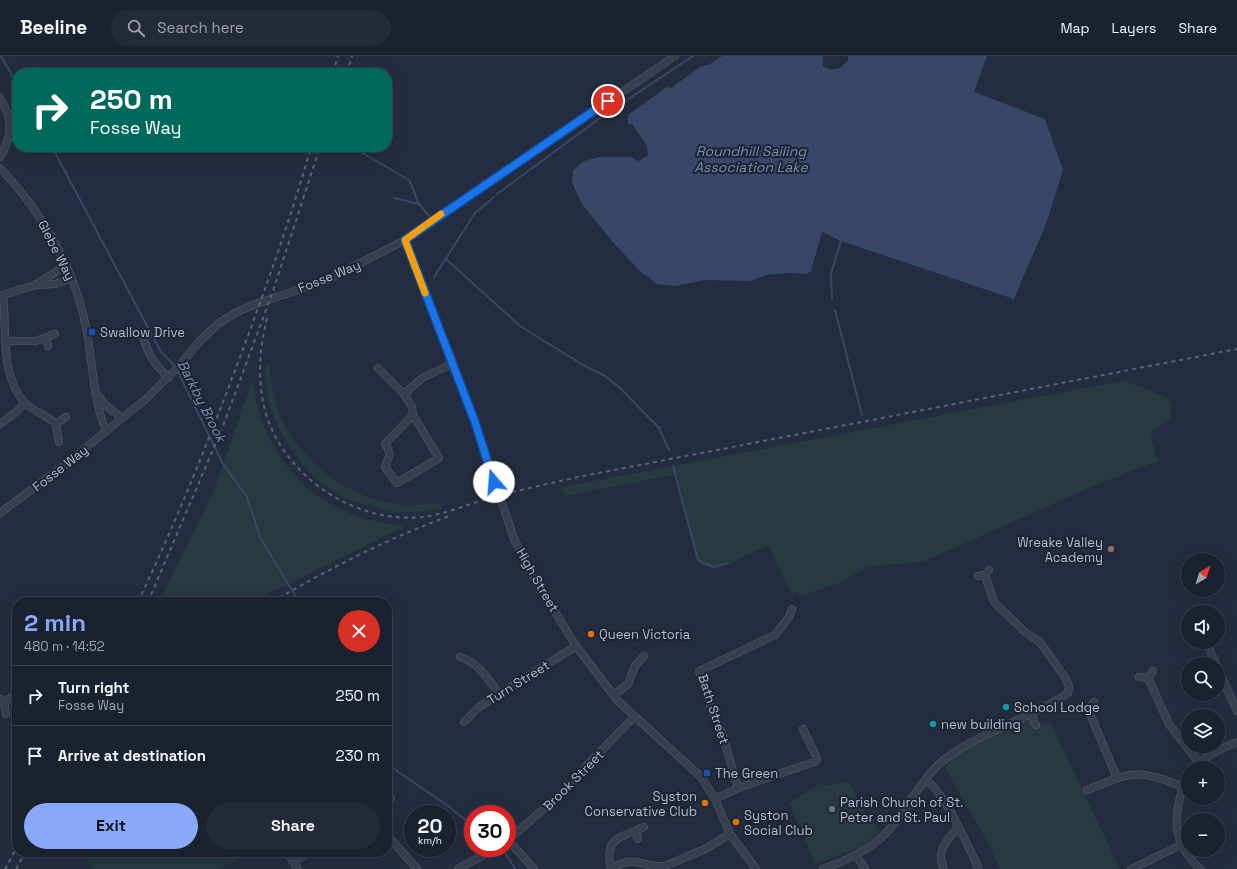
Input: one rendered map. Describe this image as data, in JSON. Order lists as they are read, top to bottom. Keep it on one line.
{"streets":{"street":["Glebe Way","Fosse Way","High Street","Turn Street","Bath Street","Brook Street"]},"crossings":[["Glebe Way","Fosse Way"],["Fosse Way","High Street"],["High Street","Turn Street"],["High Street","Brook Street"]],"water":["Roundhill Sailing Association Lake","Barkby Brook"],"places":{"transit":["Swallow Drive","The Green"],"other":["Wreake Valley Academy","Queen Victoria","School Lodge","new building","Syston Conservative Club","Parish Church of St. Peter and St. Paul","Syston Social Club"]},"north":"top right","page":{"header":"Beeline","search":"Search here","nav":["Map","Layers","Share"],"turn":["250 m","Fosse Way"],"map_buttons":["+","−"],"heading":["2 min","480 m · 14:52"],"list":[{"name":"Turn right","note":"Fosse Way","value":"250 m"},{"name":"Arrive at destination","value":"230 m"}],"buttons":["Exit","Share"],"speed":"20 km/h","limit":"30"}}
